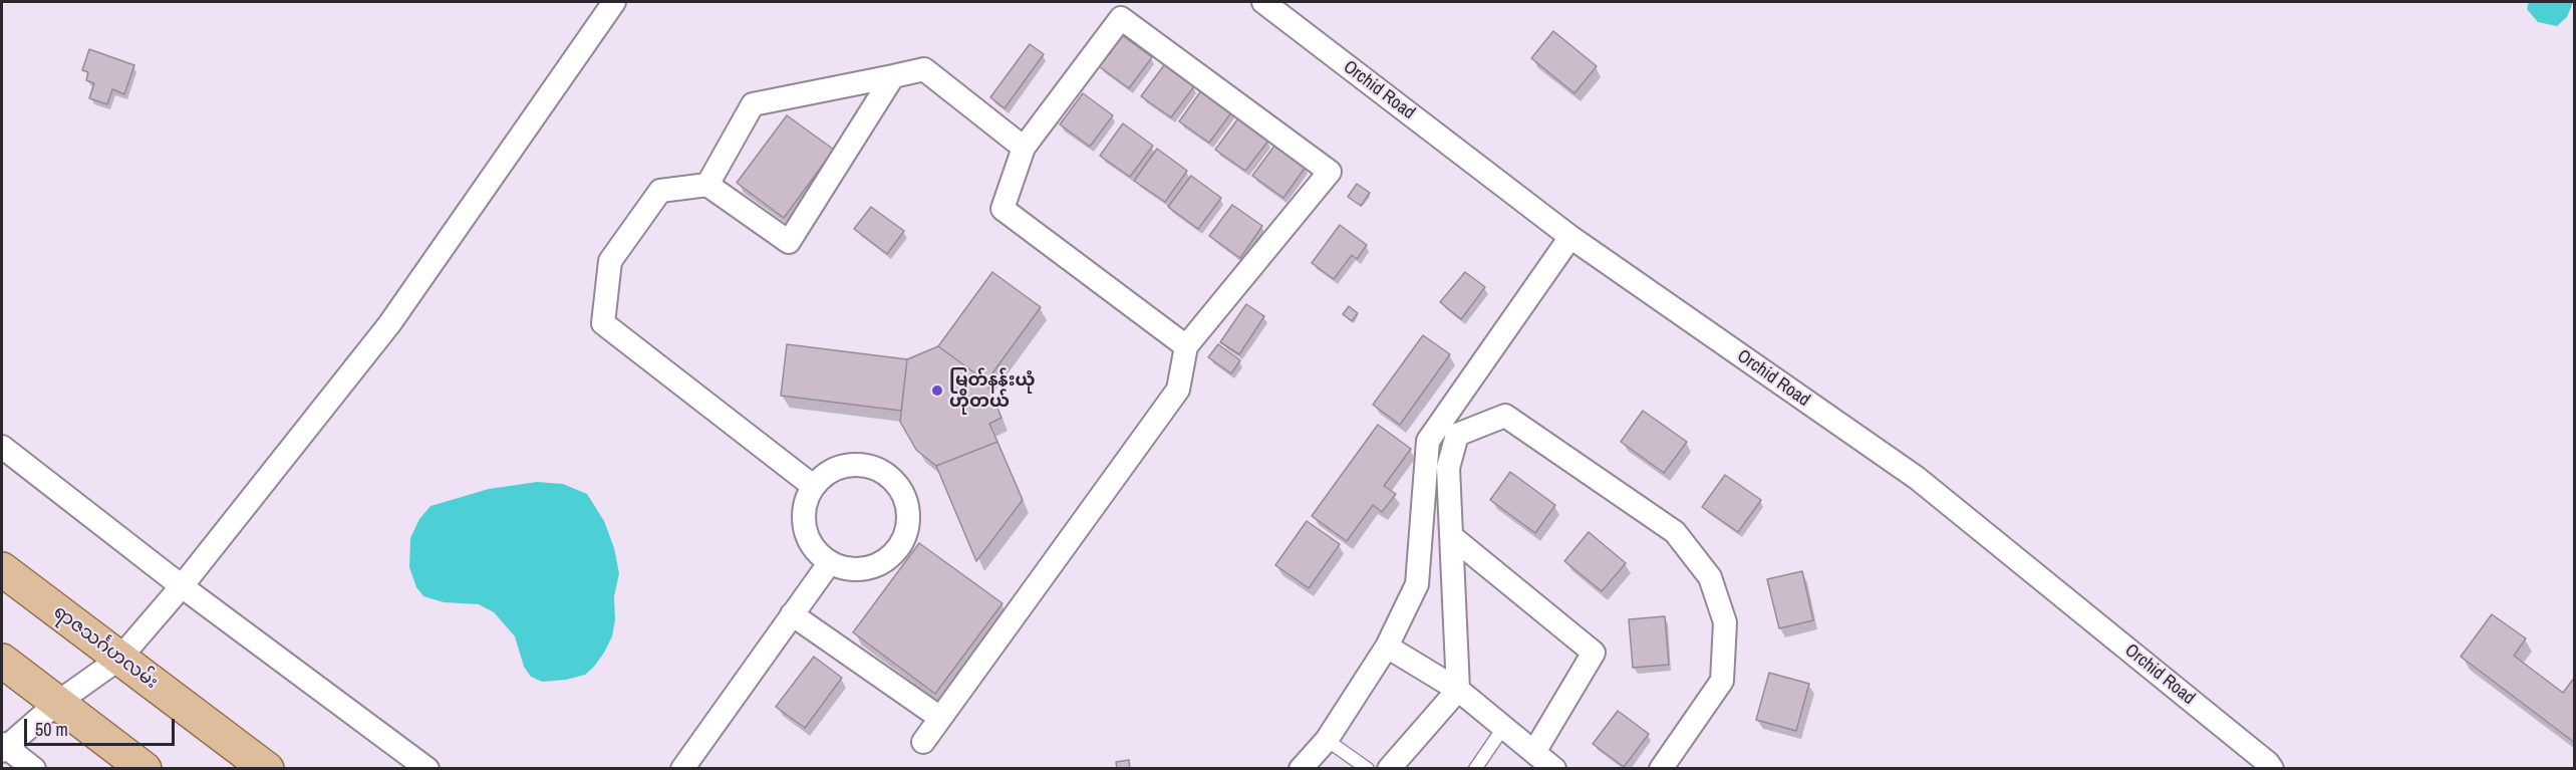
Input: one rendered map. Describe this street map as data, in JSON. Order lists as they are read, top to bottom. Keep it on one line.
{"streets":{"main road":["ရာဇသင်္ဂဟလမ်း"],"street":["Orchid Road"]},"places":["မြတ်နန်းယုံ ဟိုတယ်"],"scale_bar":"50 m"}
